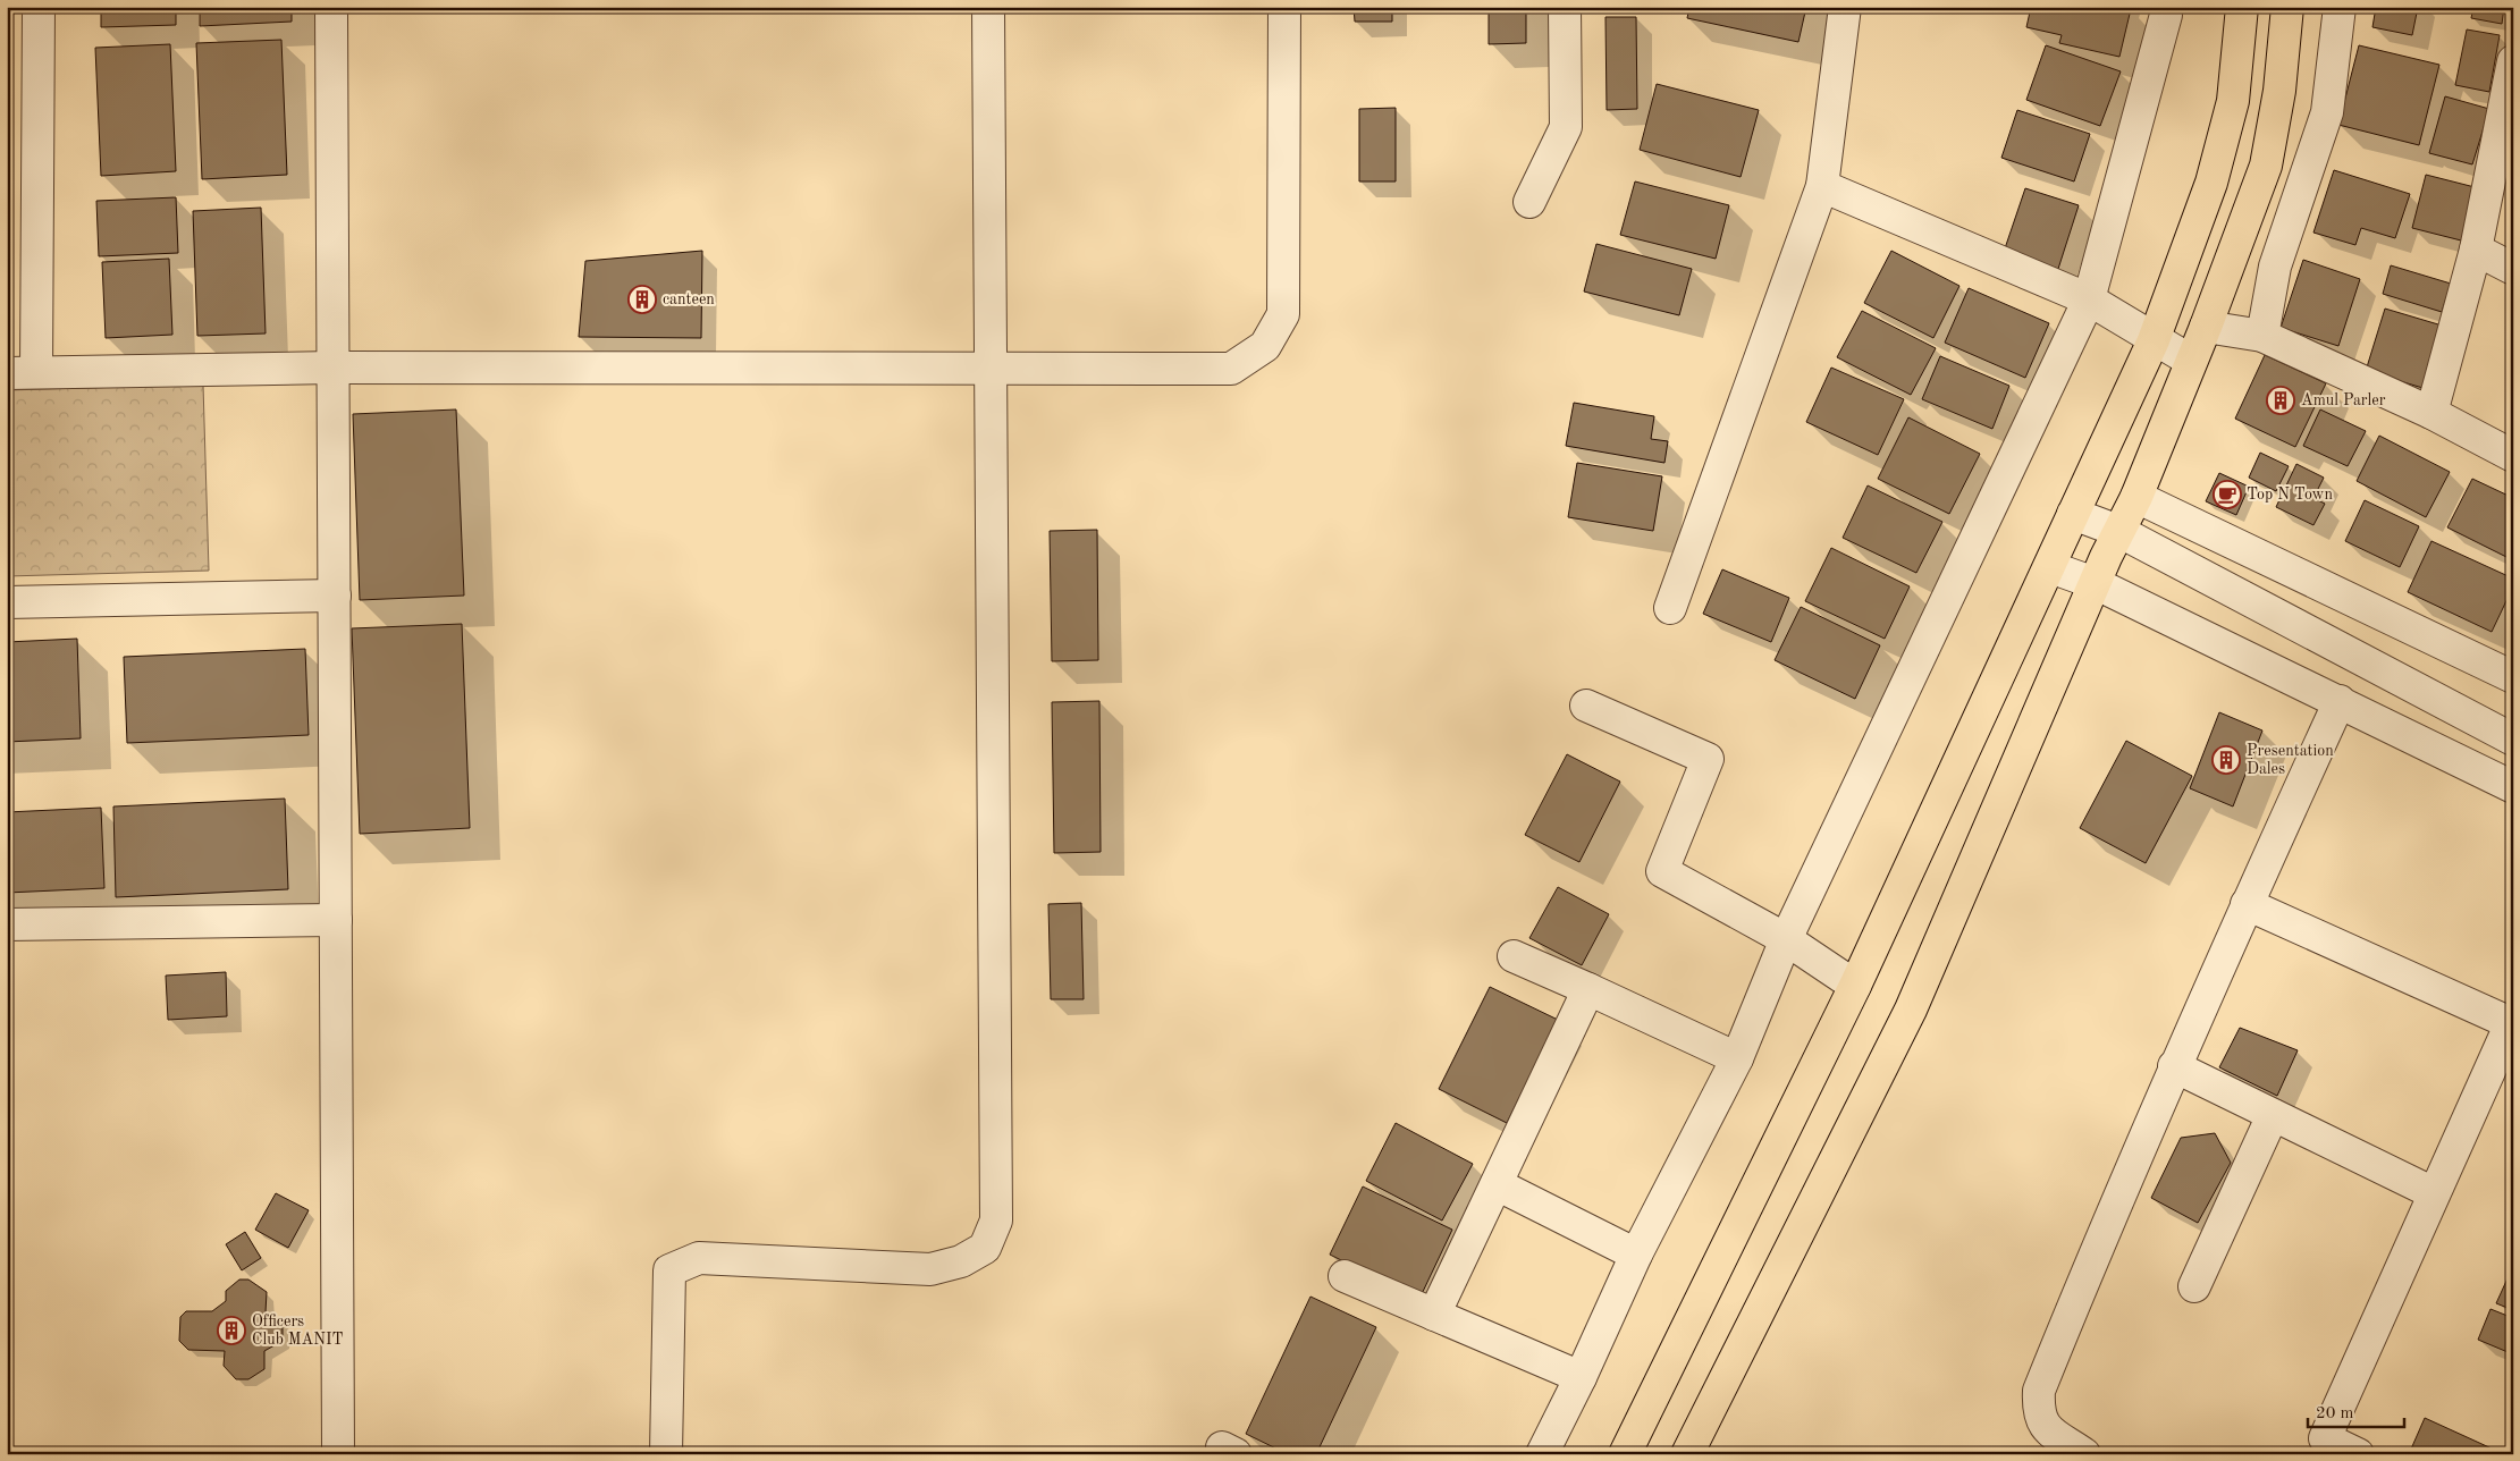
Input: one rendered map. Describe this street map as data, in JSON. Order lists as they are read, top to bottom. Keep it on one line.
{"places":{"building":["canteen","Amul Parler","Presentation Dales","Officers Club MANIT"],"cafe":["Top N Town"]},"scale_bar":"20 m"}
